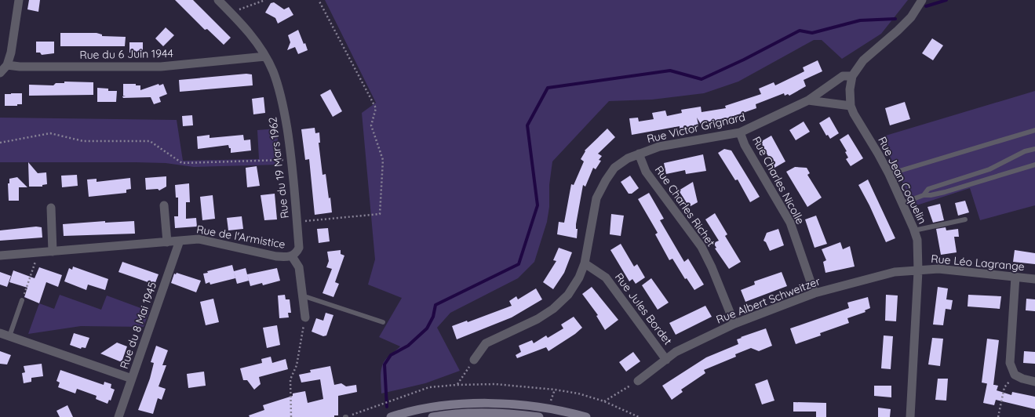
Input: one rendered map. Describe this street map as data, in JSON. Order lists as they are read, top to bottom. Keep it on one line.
{"streets":{"street":["Rue du 6 Juin 1944","Rue Victor Grignard","Rue du 19 Mars 1962","Rue Charles Nicolle","Rue Jean Coquelin","Rue Charles Richet","Rue de l'Armistice","Rue Léo Lagrange","Rue Albert Schweitzer","Rue Jules Bordet","Rue du 8 Mai 1945"]},"crossings":[["Rue du 6 Juin 1944","Rue du 19 Mars 1962"],["Rue Victor Grignard","Rue Charles Nicolle"],["Rue Victor Grignard","Rue Jean Coquelin"],["Rue Victor Grignard","Rue Charles Richet"],["Rue Victor Grignard","Rue Jules Bordet"],["Rue du 19 Mars 1962","Rue de l'Armistice"],["Rue Charles Nicolle","Rue Albert Schweitzer"],["Rue Jean Coquelin","Rue Léo Lagrange"],["Rue Jean Coquelin","Rue Albert Schweitzer"],["Rue Charles Richet","Rue Albert Schweitzer"],["Rue de l'Armistice","Rue du 8 Mai 1945"],["Rue Léo Lagrange","Rue Albert Schweitzer"],["Rue Albert Schweitzer","Rue Jules Bordet"]]}
